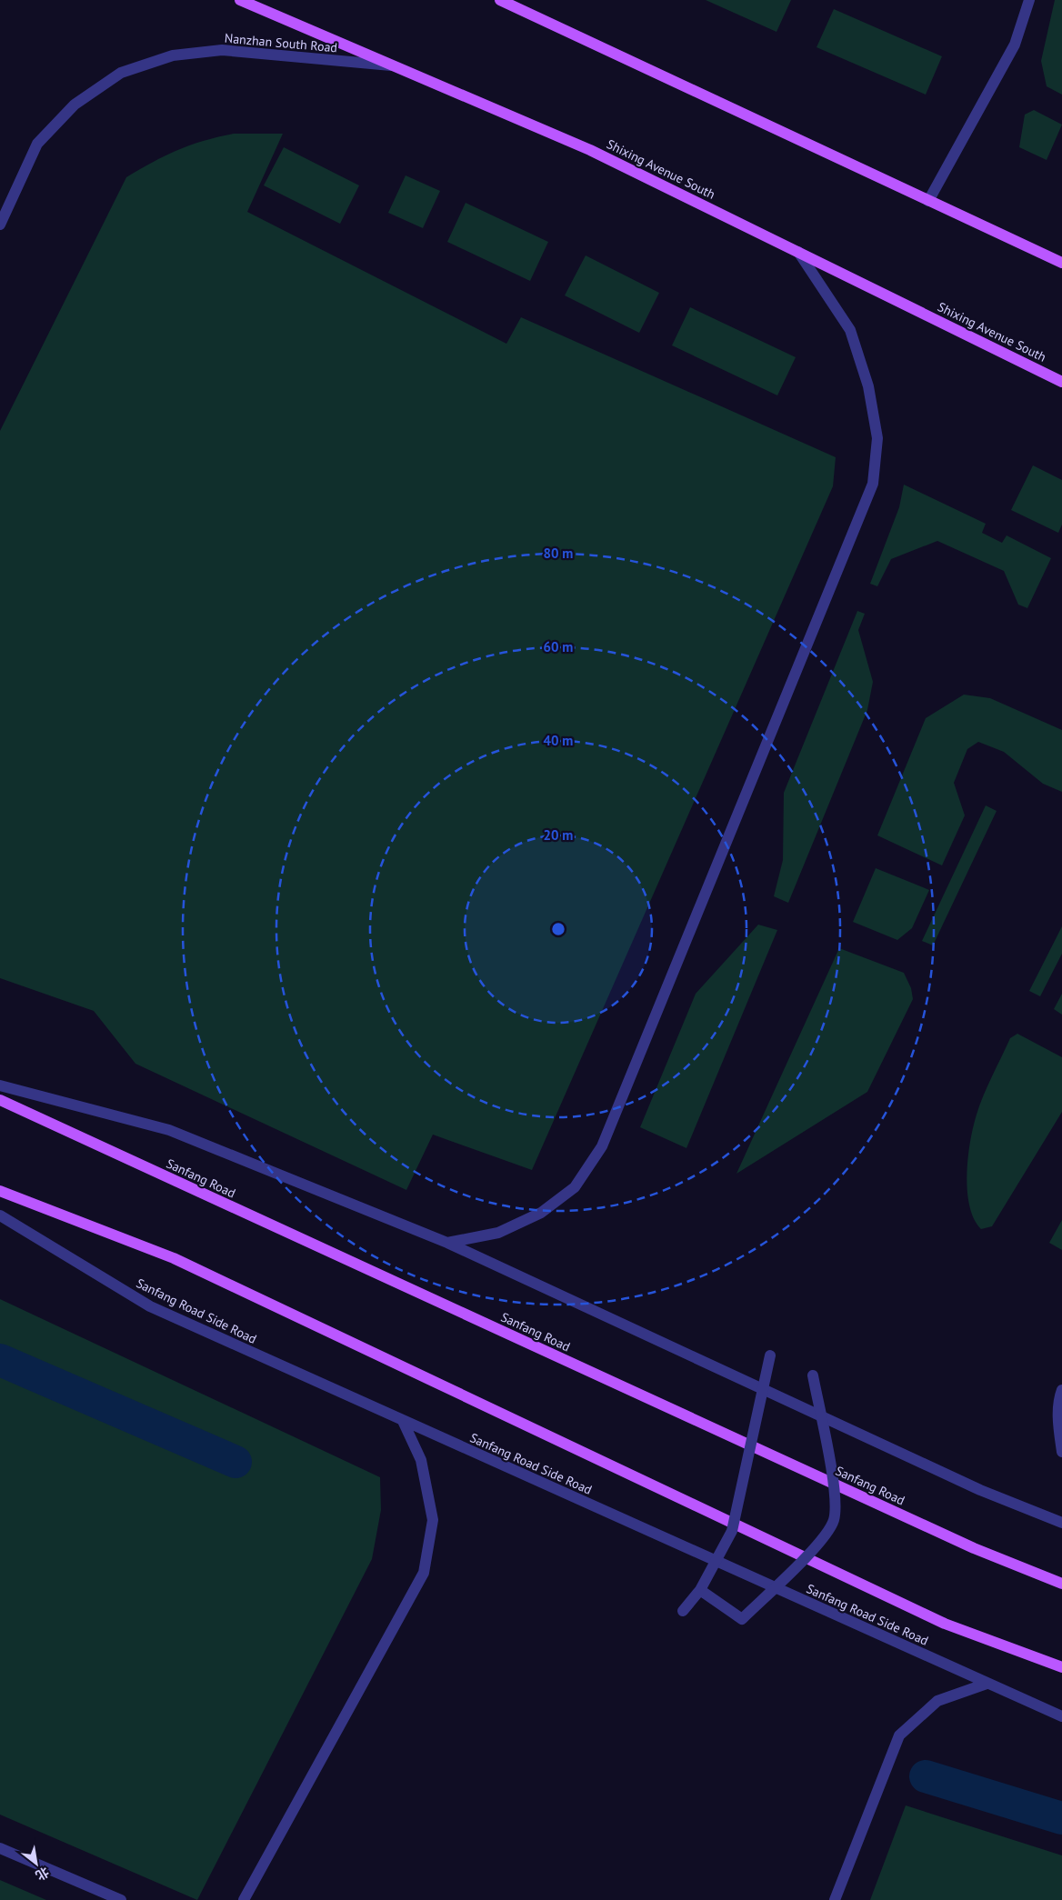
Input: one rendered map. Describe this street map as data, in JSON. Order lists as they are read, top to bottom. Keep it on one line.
{"streets":{"main road":["Shixing Avenue South","Sanfang Road"],"street":["Nanzhan South Road","Sanfang Road Side Road"]},"crossings":[["Nanzhan South Road","Shixing Avenue South"]],"north":"bottom right","rings":["80 m","60 m","40 m","20 m"]}
